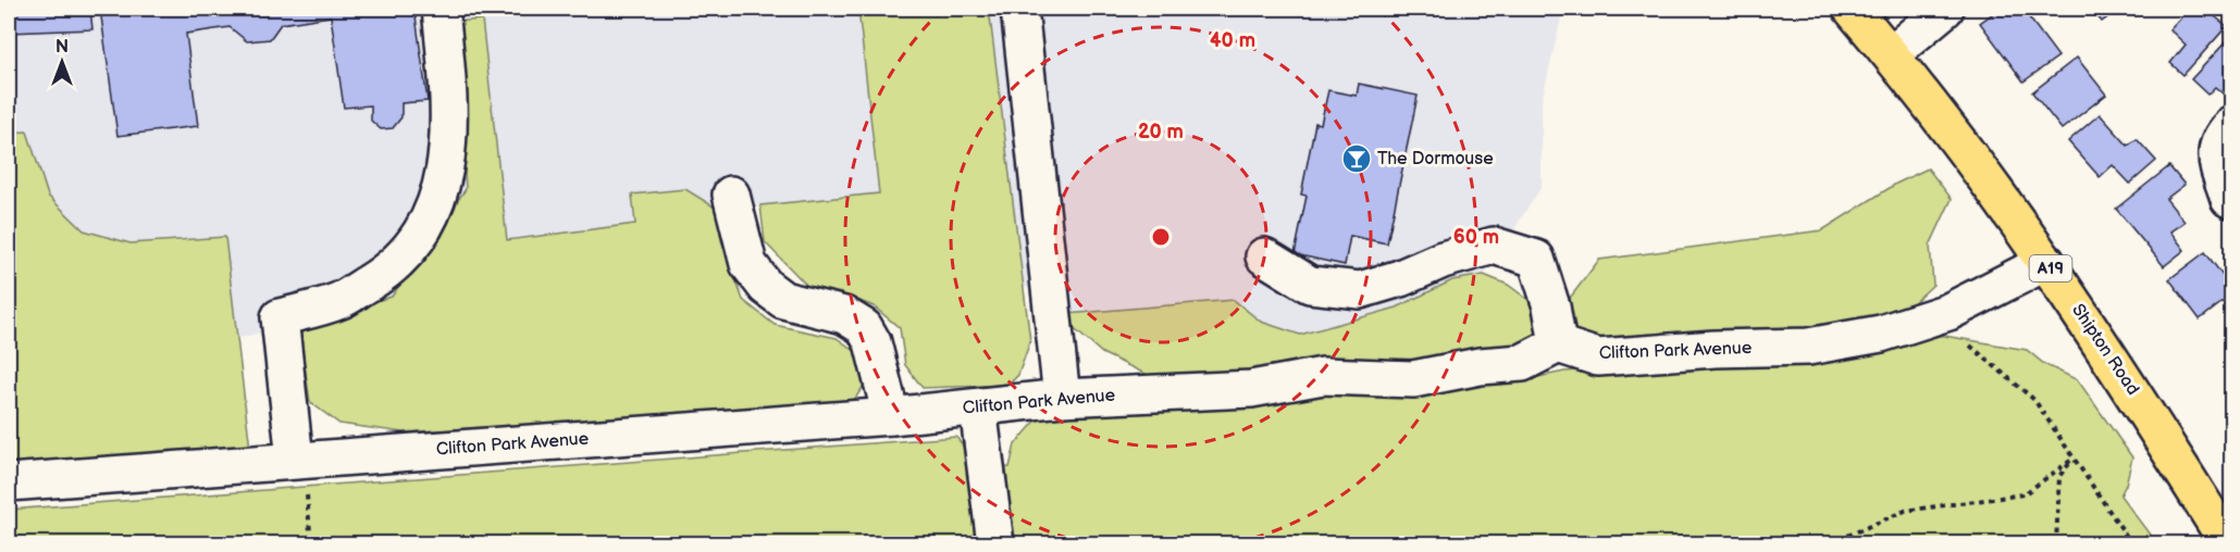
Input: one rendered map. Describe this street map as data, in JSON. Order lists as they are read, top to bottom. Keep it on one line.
{"streets":{"main road":["A19","Shipton Road"],"street":["Clifton Park Avenue"]},"crossings":[["Shipton Road","Clifton Park Avenue"]],"places":{"bar":["The Dormouse"]},"north":"top","rings":["40 m","20 m","60 m"]}
